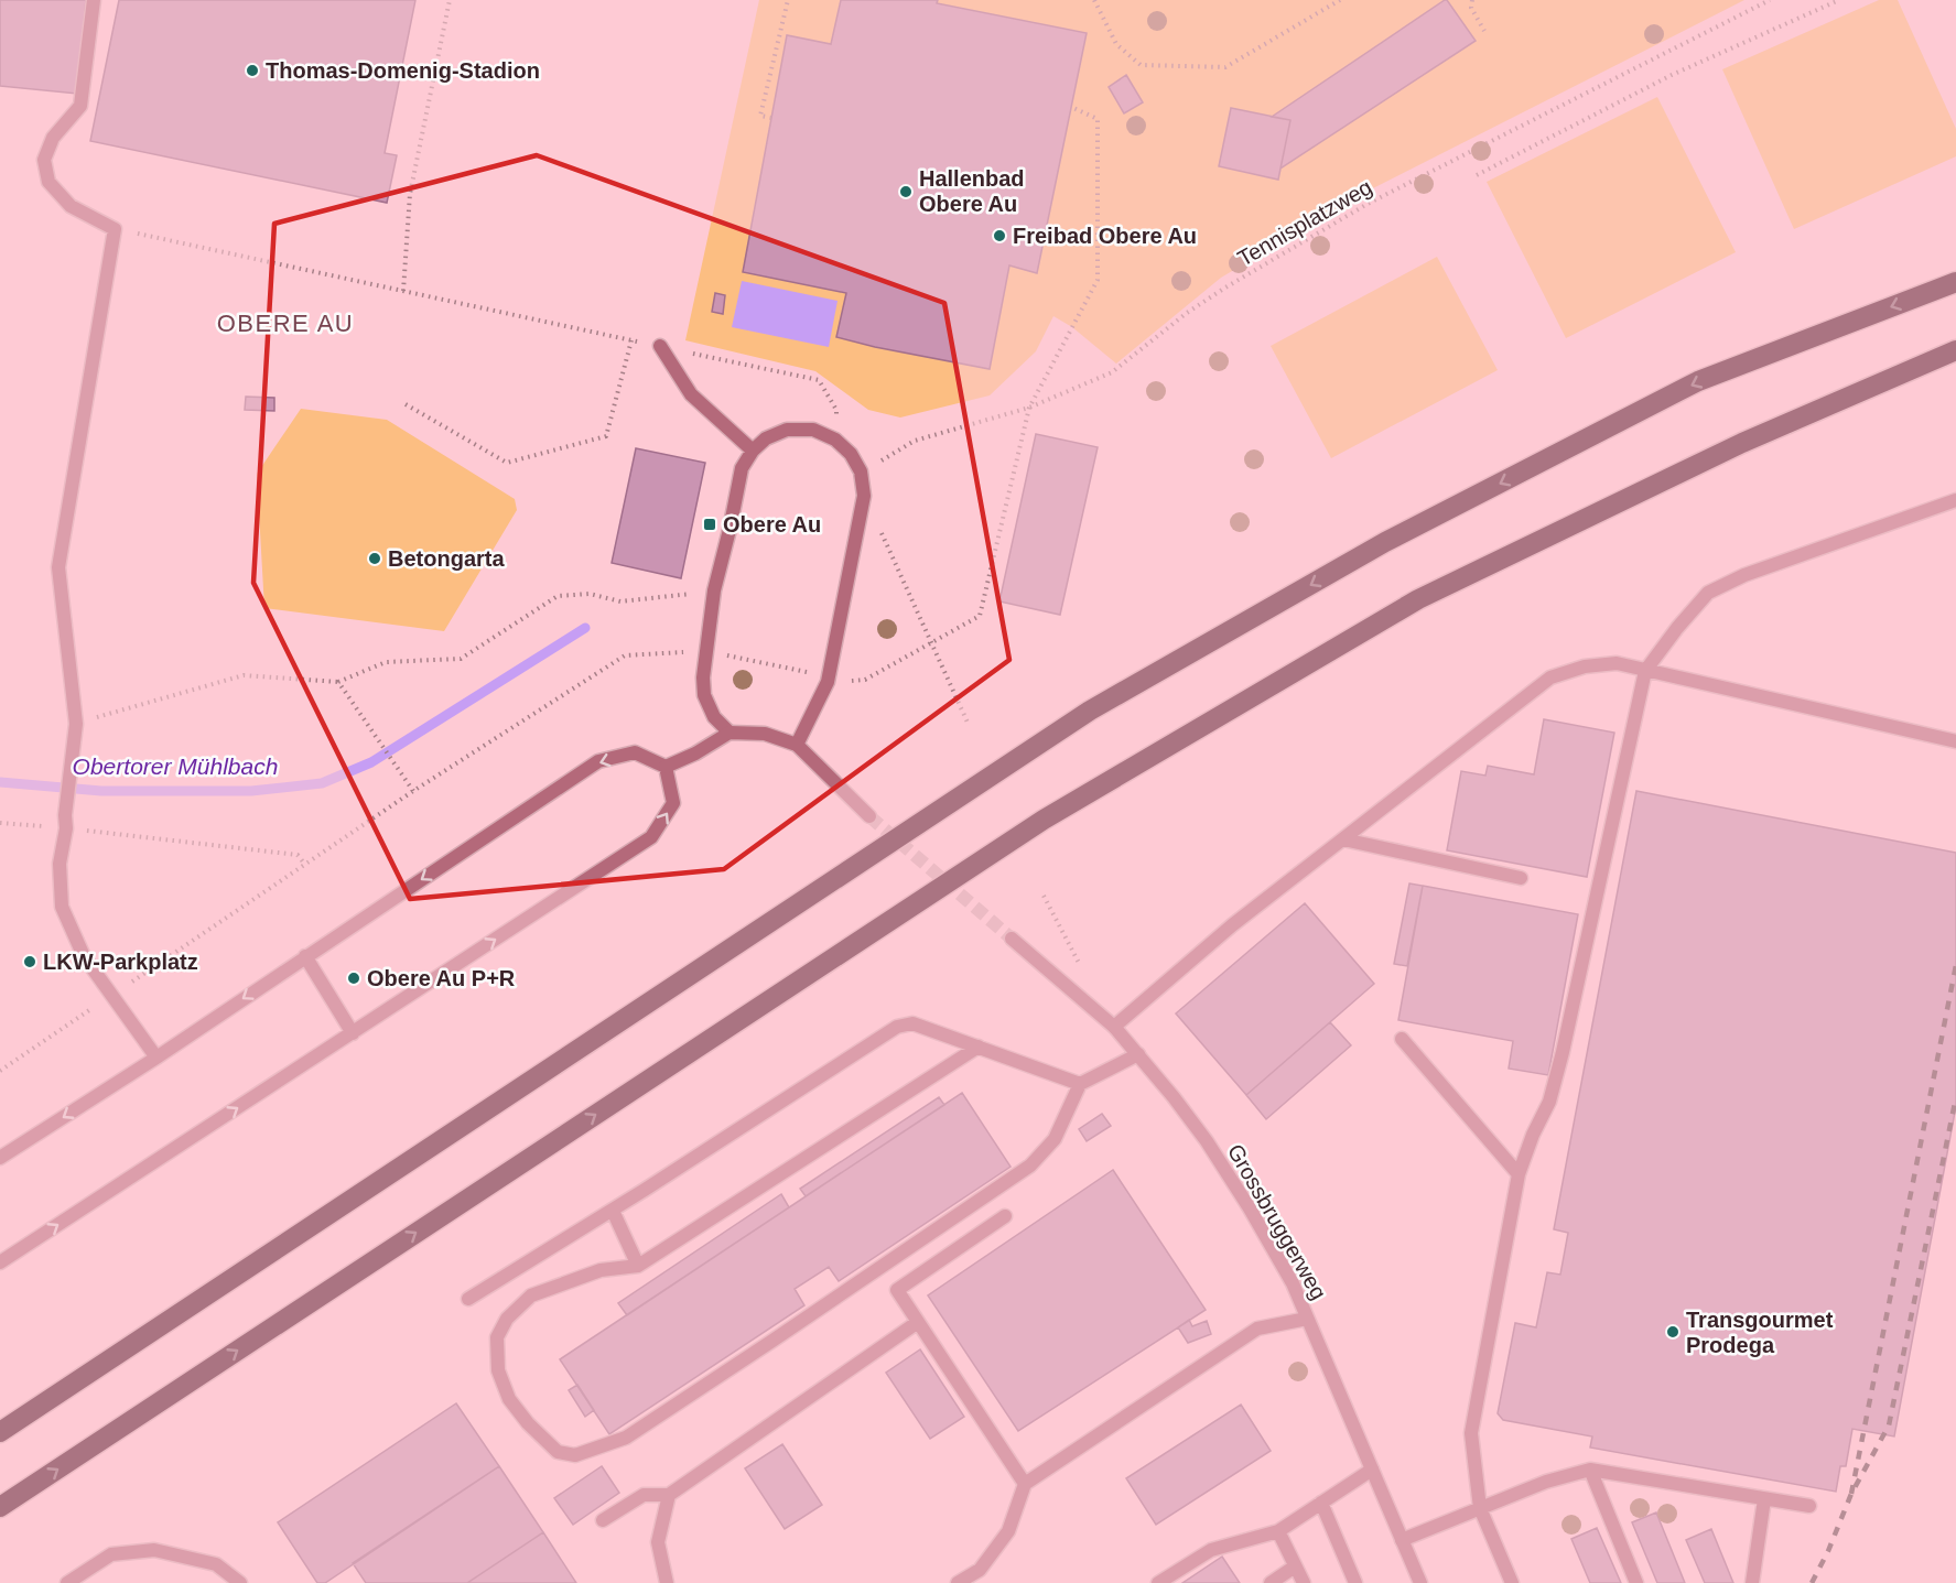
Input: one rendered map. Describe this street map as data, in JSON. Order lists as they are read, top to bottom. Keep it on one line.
{"streets":{"street":["Grossbruggerweg"],"path":["Tennisplatzweg"]},"districts":["OBERE AU"],"water":["Obertorer Mühlbach"],"places":{"other":["Thomas-Domenig-Stadion","Hallenbad Obere Au","Freibad Obere Au","Betongarta","LKW-Parkplatz","Obere Au P+R","Transgourmet Prodega"],"transit":["Obere Au"]}}
